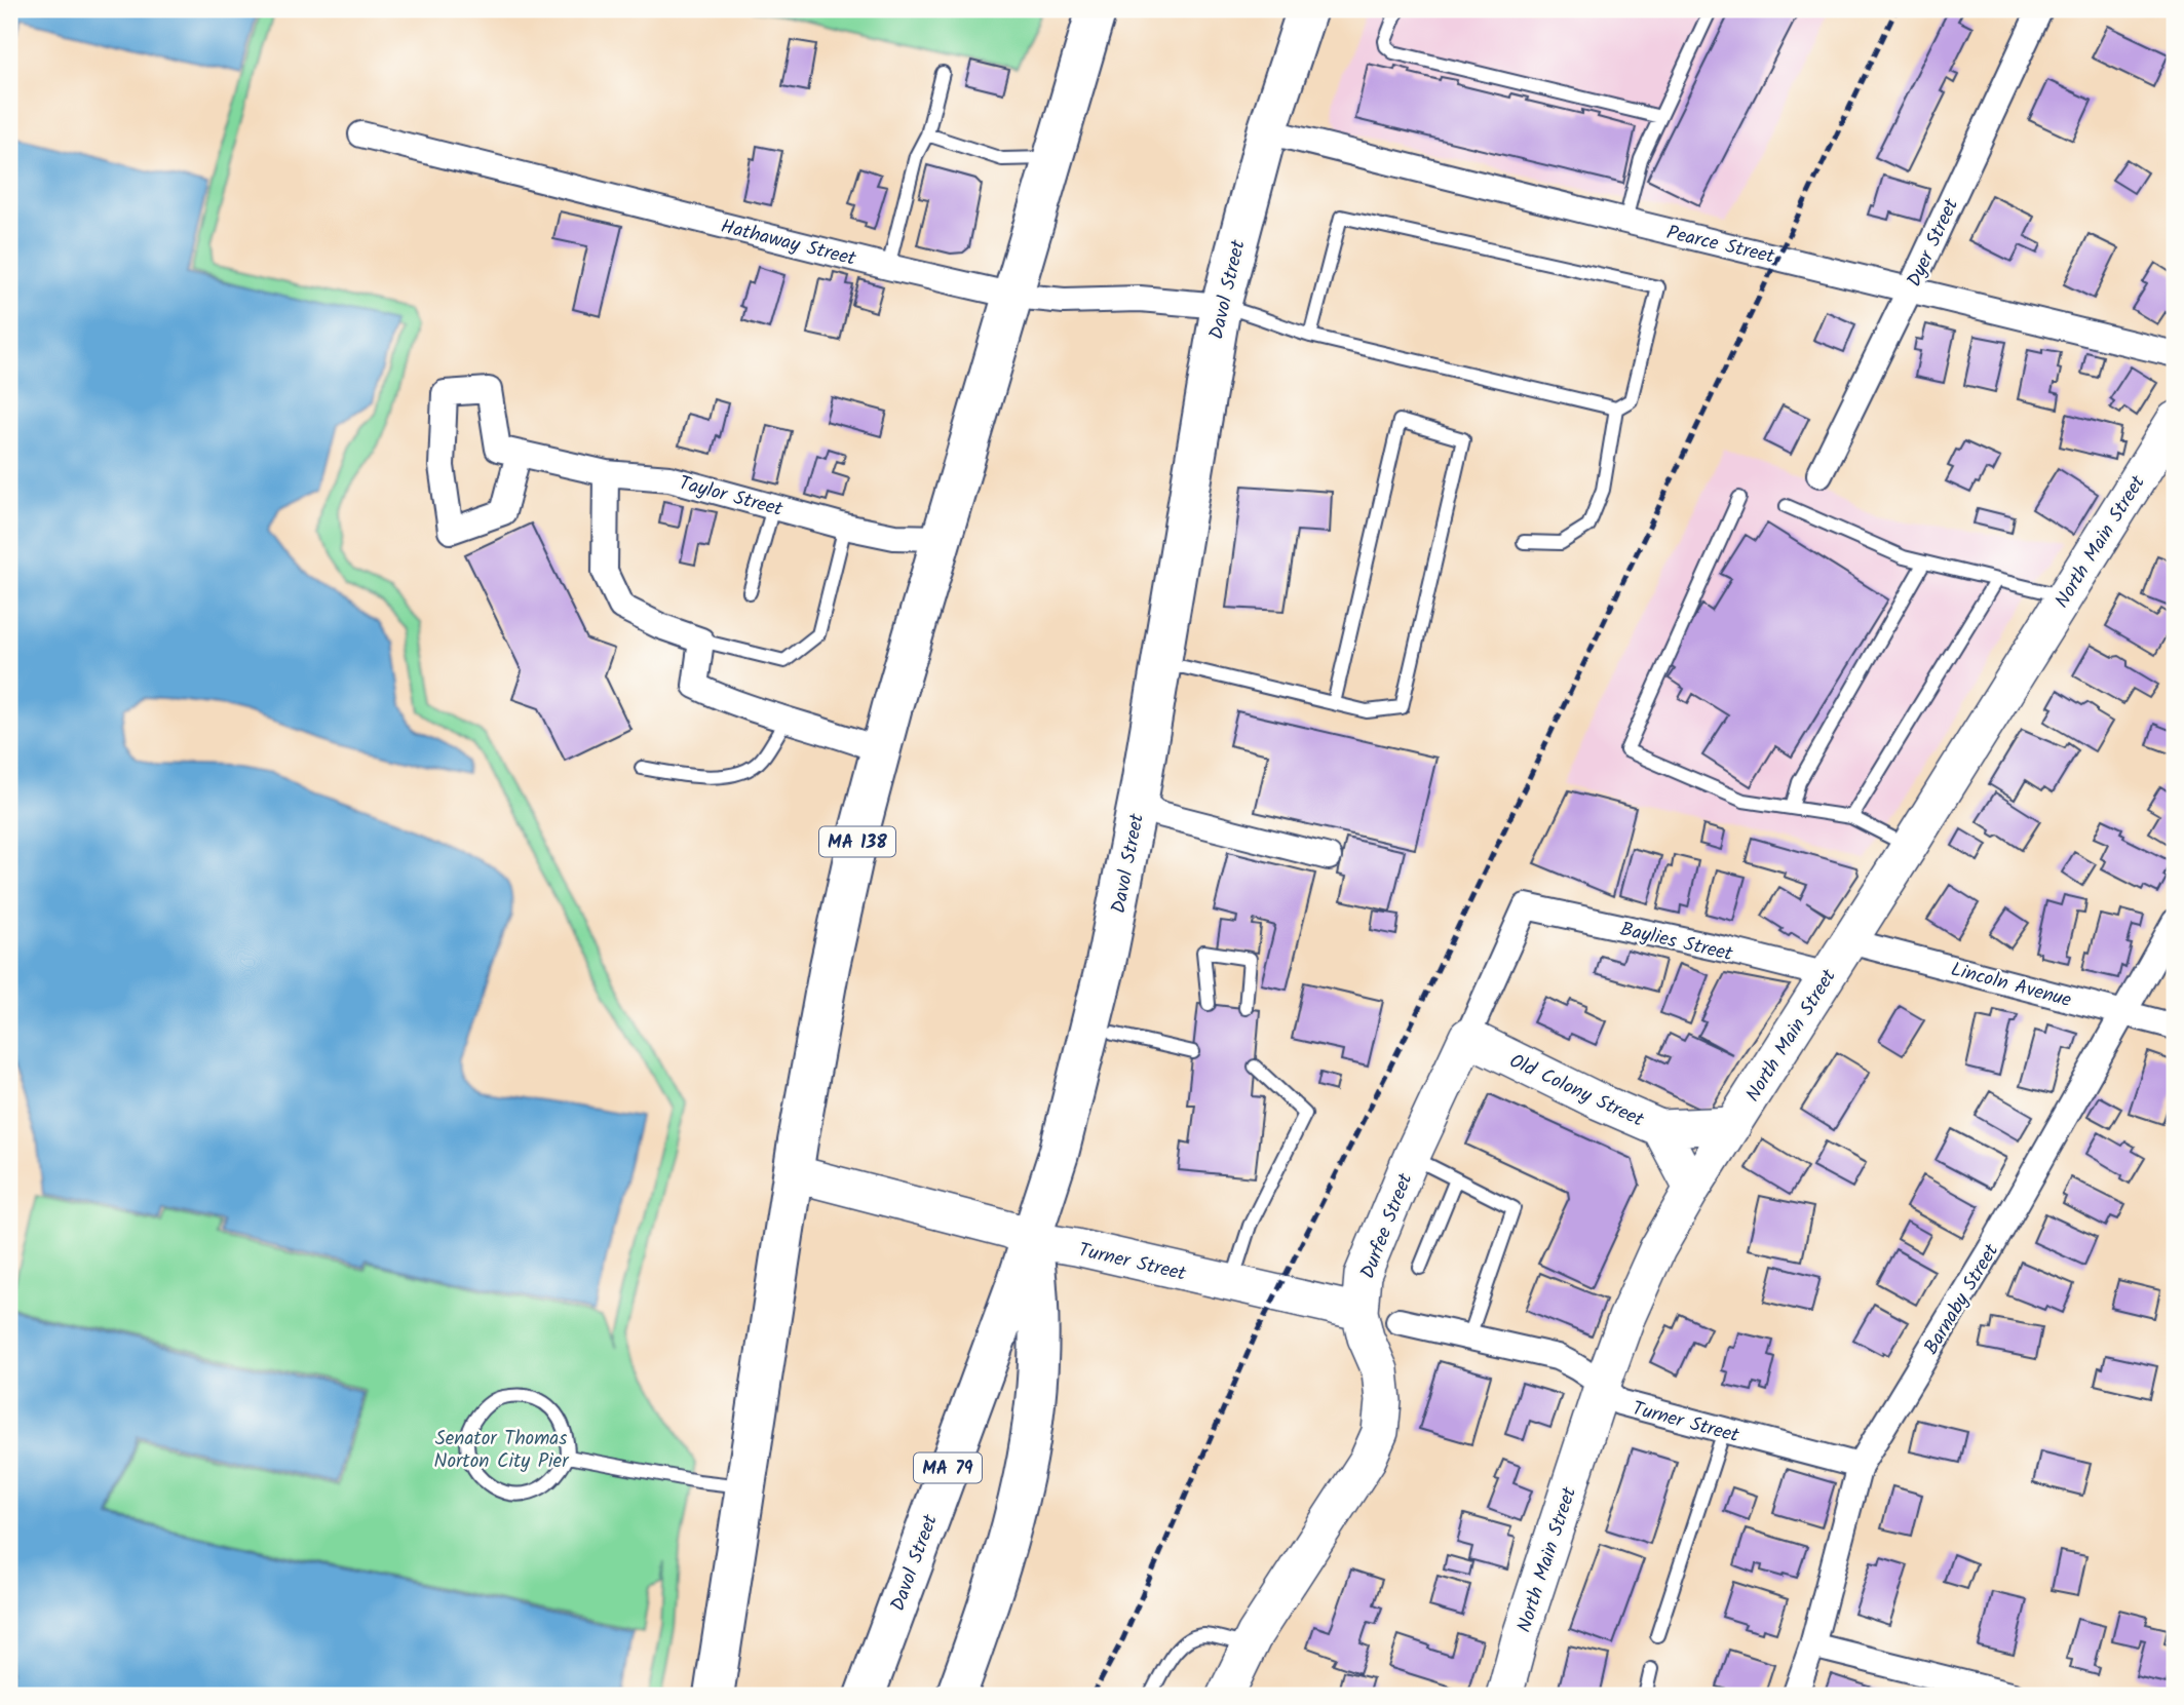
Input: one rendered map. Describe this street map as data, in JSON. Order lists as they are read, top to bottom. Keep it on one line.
{"streets":{"highway":["Davol Street","MA 138","MA 79"],"main road":["North Main Street","Old Colony Street","Durfee Street","Turner Street"],"street":["Hathaway Street","Dyer Street","Pearce Street","Taylor Street","Baylies Street","Lincoln Avenue","Barnaby Street"]},"crossings":[["Hathaway Street","Davol Street"],["Hathaway Street","MA 138"],["Dyer Street","Pearce Street"],["Pearce Street","Davol Street"],["Davol Street","Turner Street"],["Taylor Street","MA 138"],["North Main Street","Baylies Street"],["North Main Street","Lincoln Avenue"],["North Main Street","Old Colony Street"],["North Main Street","Turner Street"],["MA 138","Turner Street"],["Baylies Street","Durfee Street"],["Lincoln Avenue","Barnaby Street"],["Old Colony Street","Durfee Street"],["Durfee Street","Turner Street"],["Turner Street","Barnaby Street"]],"parks":["Senator Thomas Norton City Pier"]}
